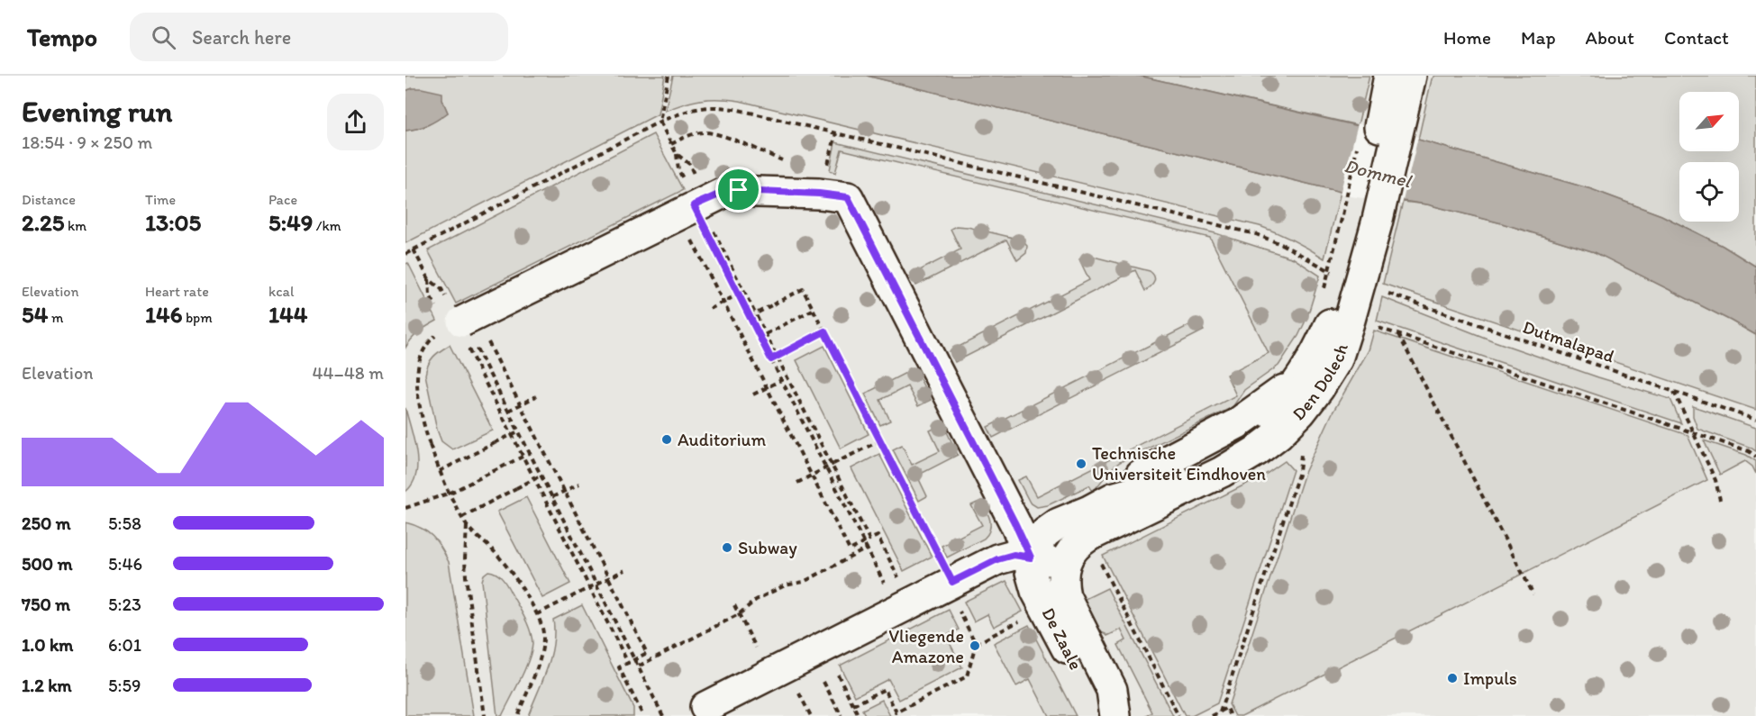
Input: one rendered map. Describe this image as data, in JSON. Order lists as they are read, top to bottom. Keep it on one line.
{"streets":{"street":["Den Dolech","De Zaale"],"path":["Dutmalapad"]},"crossings":[["Den Dolech","De Zaale"]],"water":["Dommel"],"places":["Auditorium","Technische Universiteit Eindhoven","Subway","Vliegende Amazone","Impuls"],"north":"top right","page":{"header":"Tempo","search":"Search here","nav":["Home","Map","About","Contact"],"heading":["Evening run","18:54 · 9 × 250 m"],"stats":[["Distance","2.25 km"],["Time","13:05"],["Pace","5:49 /km"],["Elevation","54 m"],["Heart rate","146 bpm"],["kcal","144"]],"chart":["Elevation","44–48 m"],"list":[{"name":"250 m","note":"5:58"},{"name":"500 m","note":"5:46"},{"name":"750 m","note":"5:23"},{"name":"1.0 km","note":"6:01"},{"name":"1.2 km","note":"5:59"}]}}
